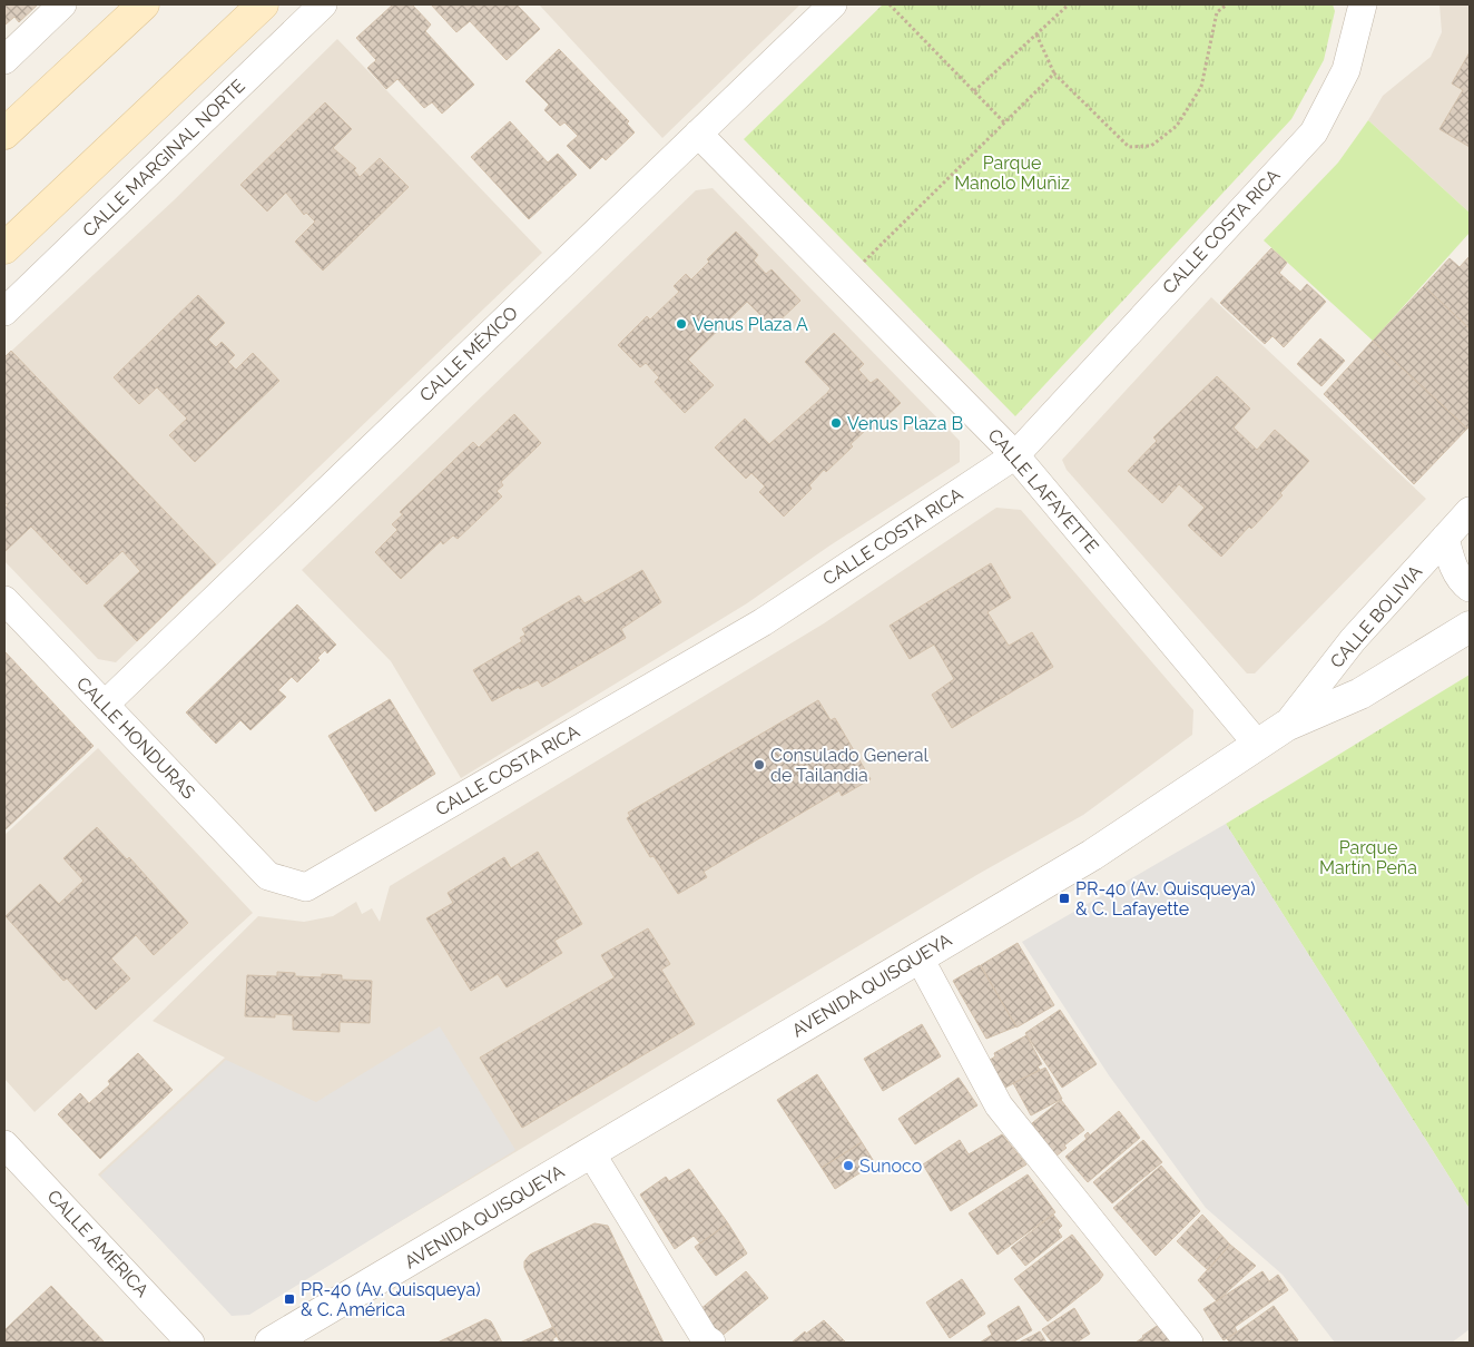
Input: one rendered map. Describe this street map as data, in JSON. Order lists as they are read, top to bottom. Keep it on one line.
{"streets":{"street":["CALLE MARGINAL NORTE","CALLE COSTA RICA","CALLE MÉXICO","CALLE LAFAYETTE","CALLE BOLIVIA","CALLE HONDURAS","AVENIDA QUISQUEYA","CALLE AMÉRICA"]},"crossings":[["CALLE COSTA RICA","CALLE LAFAYETTE"],["CALLE COSTA RICA","CALLE HONDURAS"],["CALLE MÉXICO","CALLE LAFAYETTE"],["CALLE MÉXICO","CALLE HONDURAS"],["CALLE LAFAYETTE","AVENIDA QUISQUEYA"],["CALLE BOLIVIA","AVENIDA QUISQUEYA"]],"parks":["Parque Manolo Muñiz","Parque Martín Peña"],"places":{"other":["Venus Plaza A","Venus Plaza B","Consulado General de Tailandia","Sunoco"],"transit":["PR-40 (Av. Quisqueya) & C. Lafayette","PR-40 (Av. Quisqueya) & C. América"]}}
